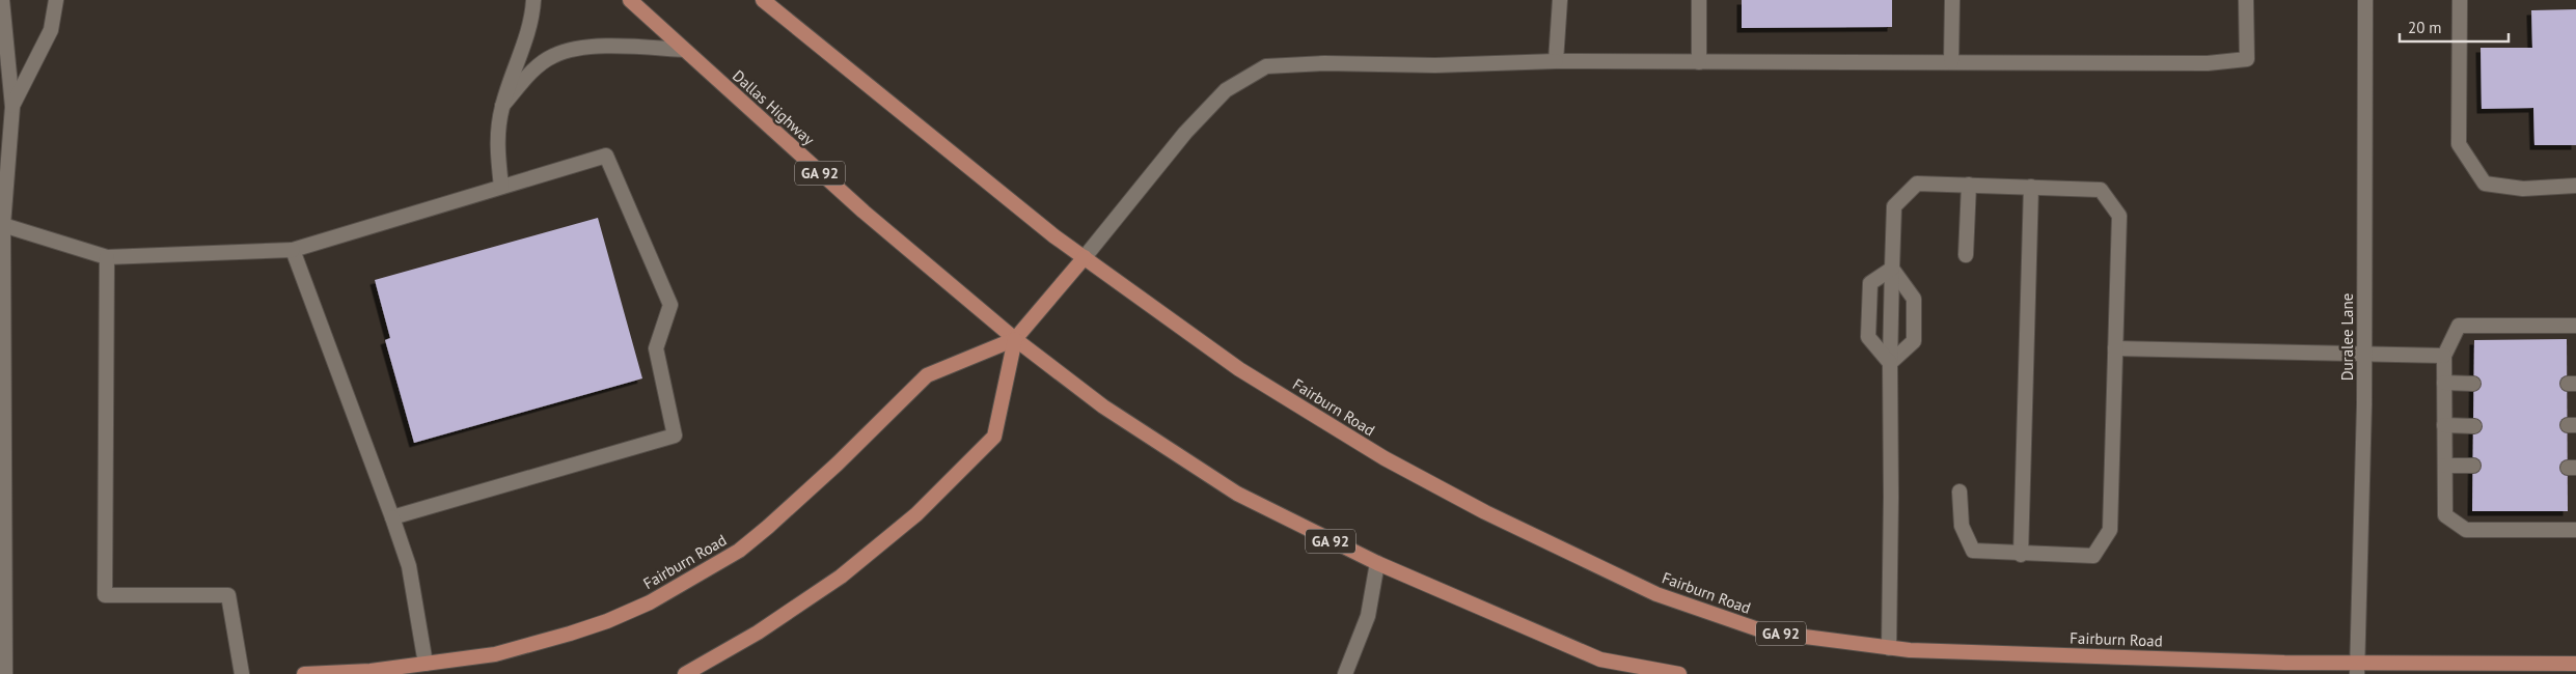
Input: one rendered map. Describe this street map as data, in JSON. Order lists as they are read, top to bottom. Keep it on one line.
{"streets":{"main road":["Dallas Highway","GA 92","Fairburn Road"],"street":["Duralee Lane"]},"crossings":[["Dallas Highway","GA 92"],["Dallas Highway","Fairburn Road"],["GA 92","Fairburn Road"],["Duralee Lane","Fairburn Road"]],"scale_bar":"20 m"}
